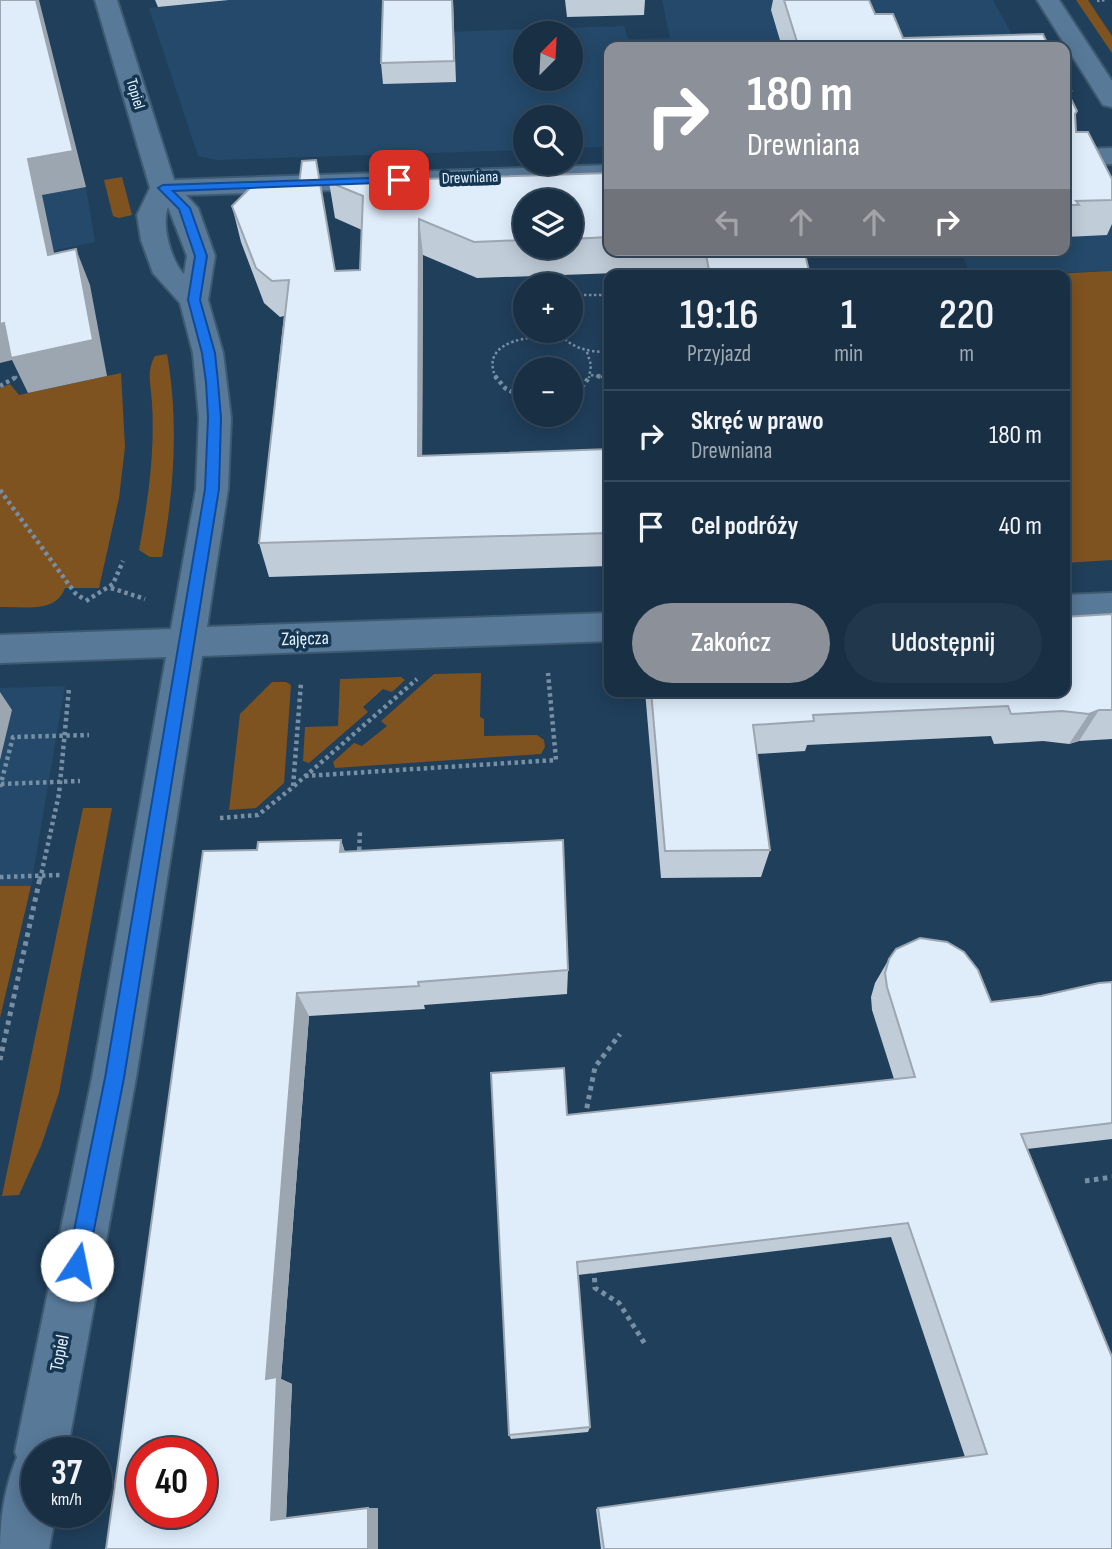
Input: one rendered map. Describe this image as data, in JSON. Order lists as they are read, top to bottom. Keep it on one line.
{"streets":{"street":["Topiel","Drewniana","Zajęcza"]},"crossings":[["Topiel","Drewniana"],["Topiel","Zajęcza"]],"north":"top right","page":{"map_buttons":["+","−"],"turn":["180 m","Drewniana"],"eta":["19:16","Przyjazd","1","min","220","m"],"list":[{"name":"Skręć w prawo","note":"Drewniana","value":"180 m"},{"name":"Cel podróży","value":"40 m"}],"buttons":["Zakończ","Udostępnij"],"speed":"37 km/h","limit":"40"}}
